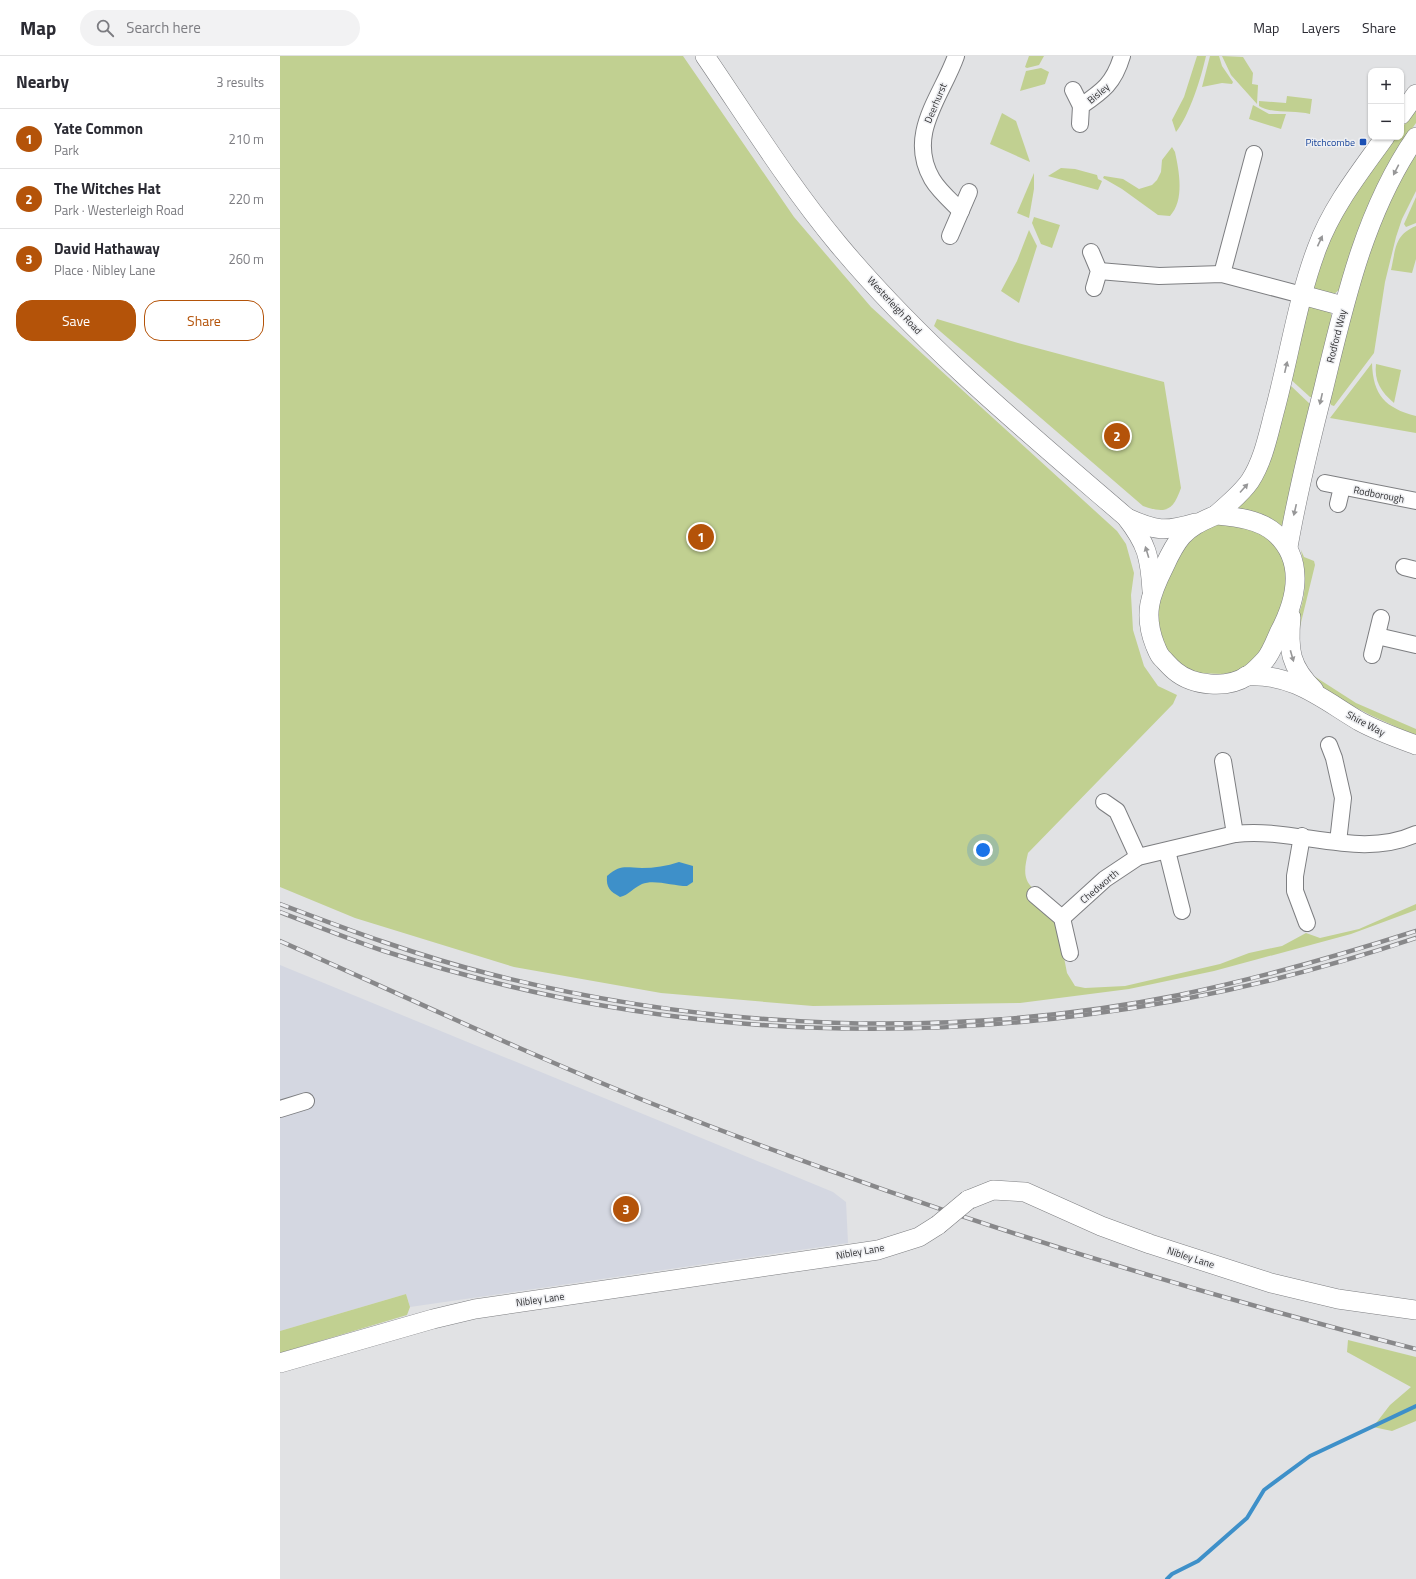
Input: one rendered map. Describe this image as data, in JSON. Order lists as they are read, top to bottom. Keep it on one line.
{"streets":{"street":["Bisley","Deerhurst","Westerleigh Road","Rodford Way","Rodborough","Shire Way","Chedworth","Nibley Lane"]},"places":{"transit":["Pitchcombe"]},"page":{"header":"Map","search":"Search here","nav":["Map","Layers","Share"],"heading":["Nearby","3 results"],"map_buttons":["+","−"],"list":[{"mark":"1","name":"Yate Common","note":"Park","value":"210 m"},{"mark":"2","name":"The Witches Hat","note":"Park · Westerleigh Road","value":"220 m"},{"mark":"3","name":"David Hathaway","note":"Place · Nibley Lane","value":"260 m"}],"buttons":["Save","Share"],"pins":["2","1","3"]}}
